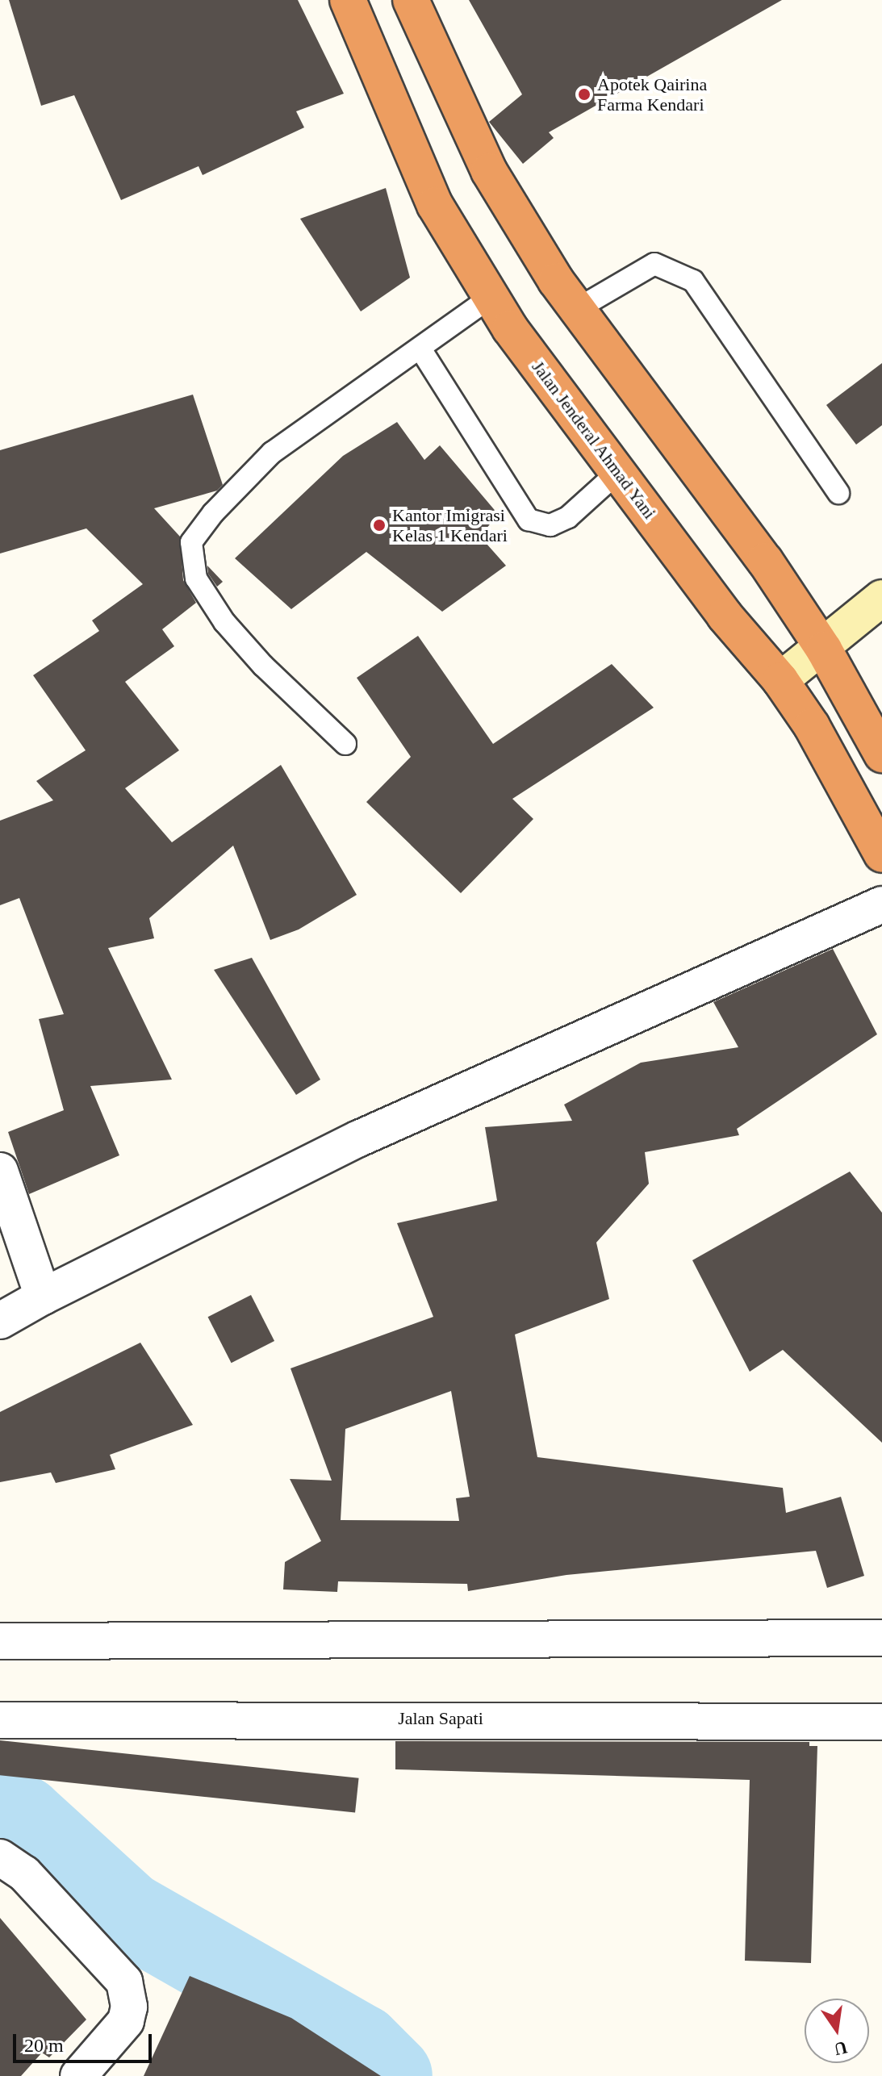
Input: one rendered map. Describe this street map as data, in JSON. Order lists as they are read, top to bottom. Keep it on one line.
{"streets":{"highway":["Jalan Jenderal Ahmad Yani"],"street":["Jalan Sapati"]},"places":["Apotek Qairina Farma Kendari","Kantor Imigrasi Kelas 1 Kendari"],"scale_bar":"20 m","north":"bottom"}
